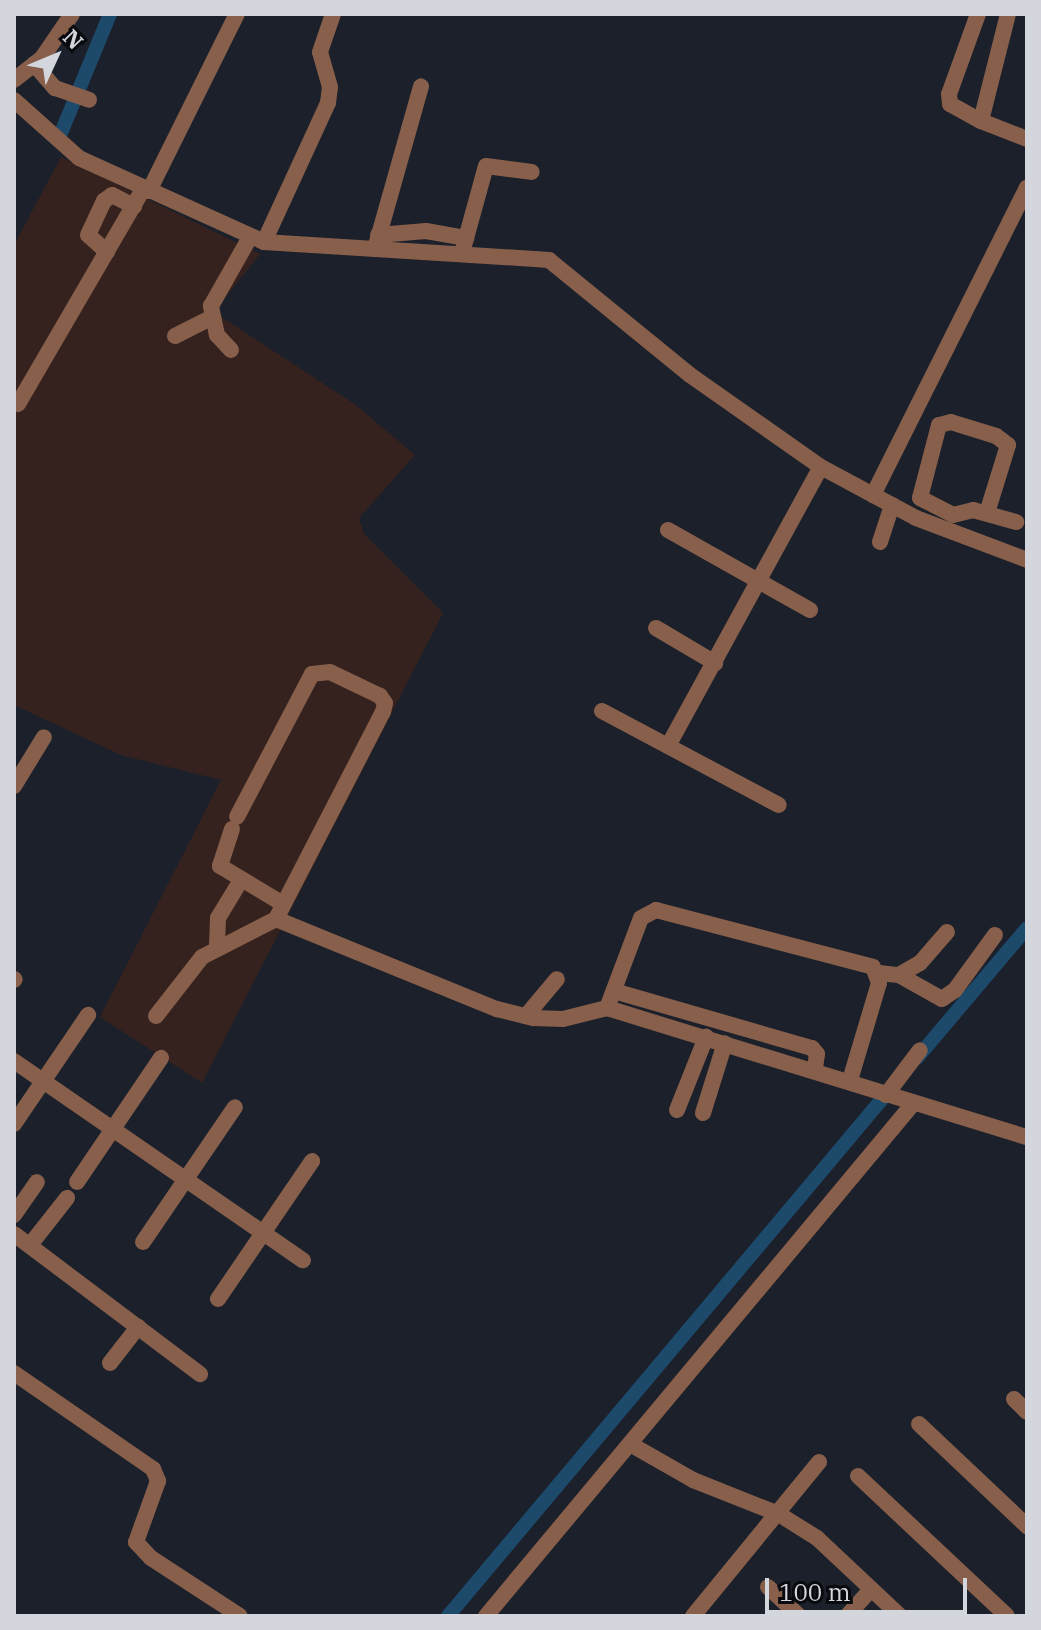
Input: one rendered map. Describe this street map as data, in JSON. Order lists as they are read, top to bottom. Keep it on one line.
{"scale_bar":"100 m","north":"top right"}
